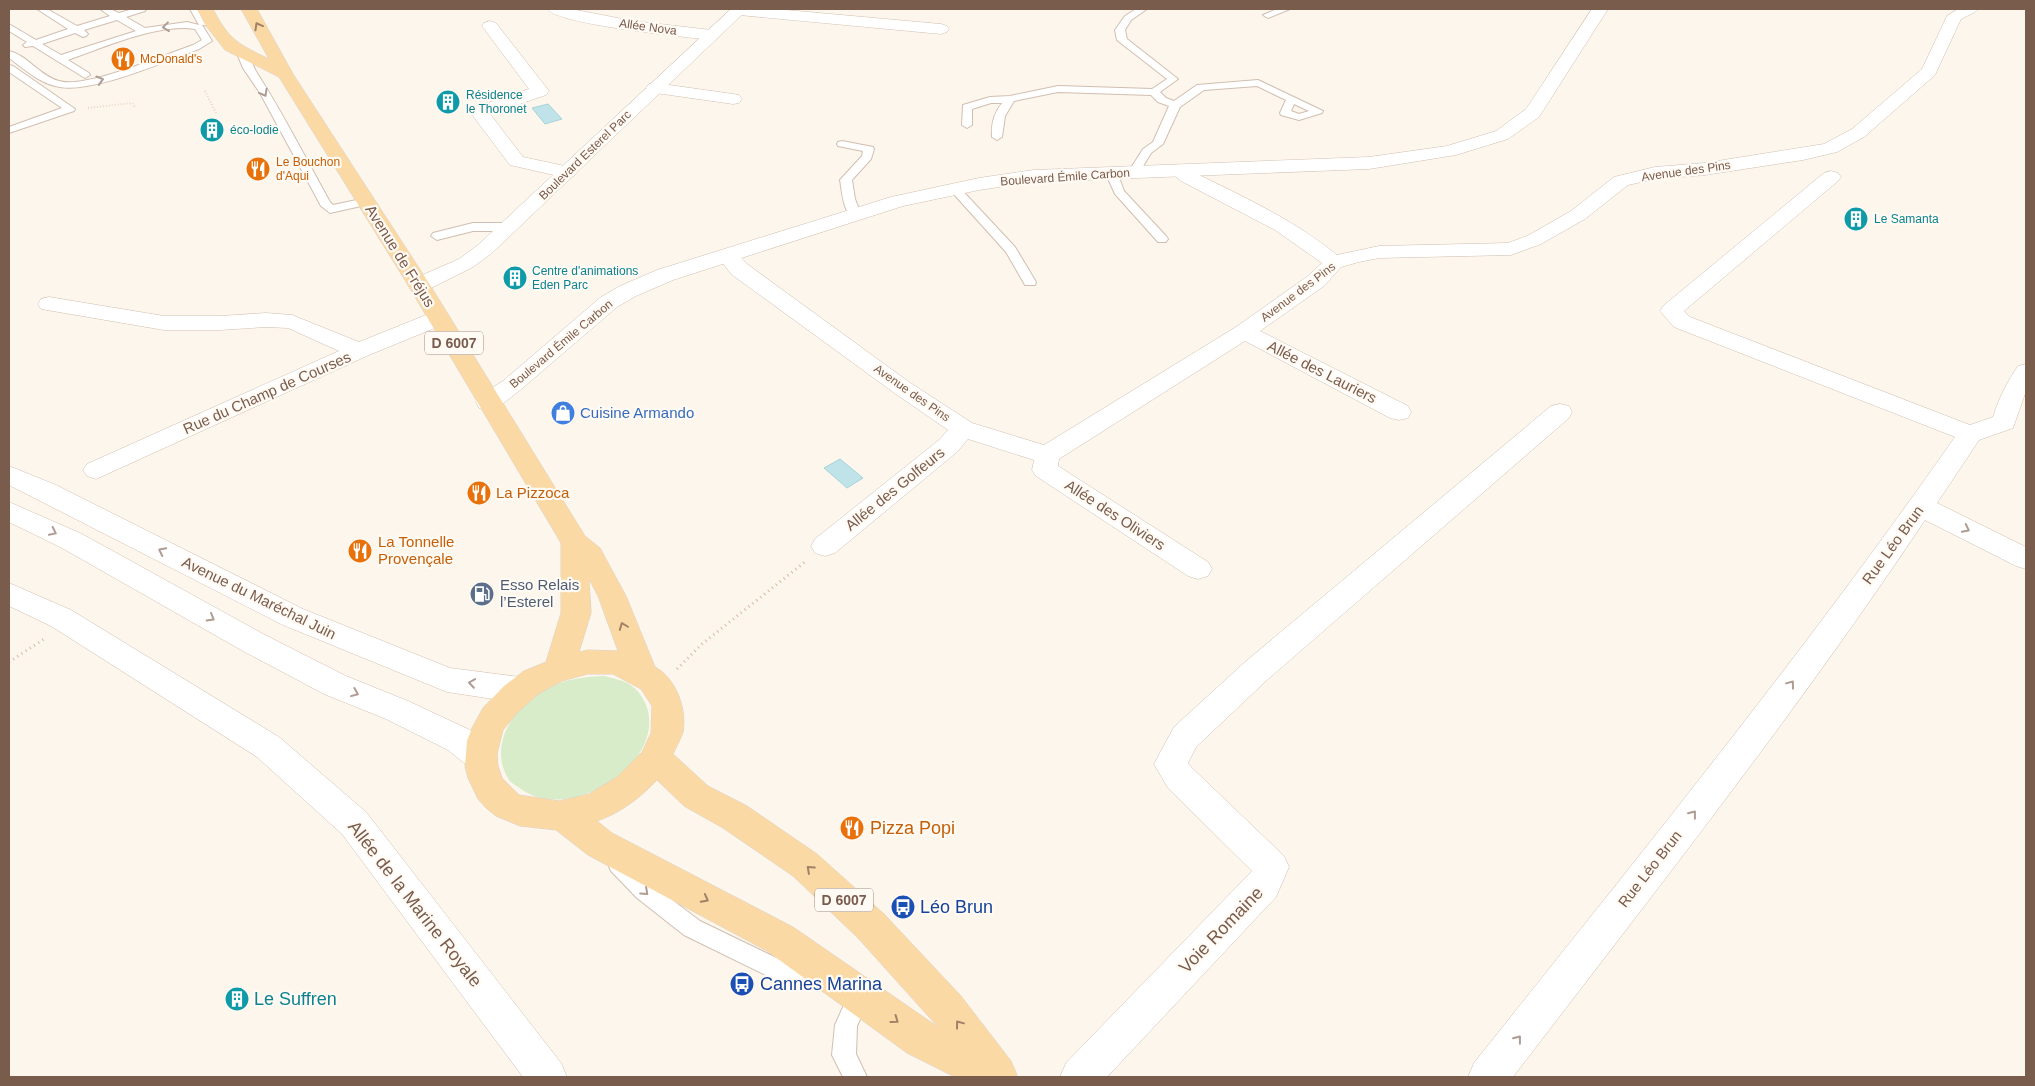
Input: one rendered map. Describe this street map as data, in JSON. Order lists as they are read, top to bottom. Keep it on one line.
{"streets":{"main road":["Avenue de Fréjus","D 6007"],"street":["Allée Nova","Boulevard Esterel Parc","Avenue des Pins","Boulevard Émile Carbon","Allée des Lauriers","Rue du Champ de Courses","Allée des Golfeurs","Allée des Oliviers","Rue Léo Brun","Avenue du Maréchal Juin","Allée de la Marine Royale","Voie Romaine"]},"crossings":[["Allée Nova","Boulevard Esterel Parc"],["Boulevard Esterel Parc","Avenue de Fréjus"],["Avenue des Pins","Boulevard Émile Carbon"],["Avenue des Pins","Allée des Lauriers"],["Avenue des Pins","Allée des Golfeurs"],["Avenue des Pins","Allée des Oliviers"],["Boulevard Émile Carbon","Avenue de Fréjus"],["Avenue de Fréjus","D 6007"],["Avenue de Fréjus","Rue du Champ de Courses"],["Avenue de Fréjus","Avenue du Maréchal Juin"],["D 6007","Avenue du Maréchal Juin"]],"one_way":["Rue Léo Brun"],"places":{"restaurant":["McDonald's","Le Bouchon d'Aqui","La Pizzoca","La Tonnelle Provençale","Pizza Popi"],"building":["Résidence le Thoronet","éco-lodie","Le Samanta","Centre d'animations Eden Parc","Le Suffren"],"shop":["Cuisine Armando"],"fuel station":["Esso Relais l’Esterel"],"bus stop":["Léo Brun","Cannes Marina"]}}
